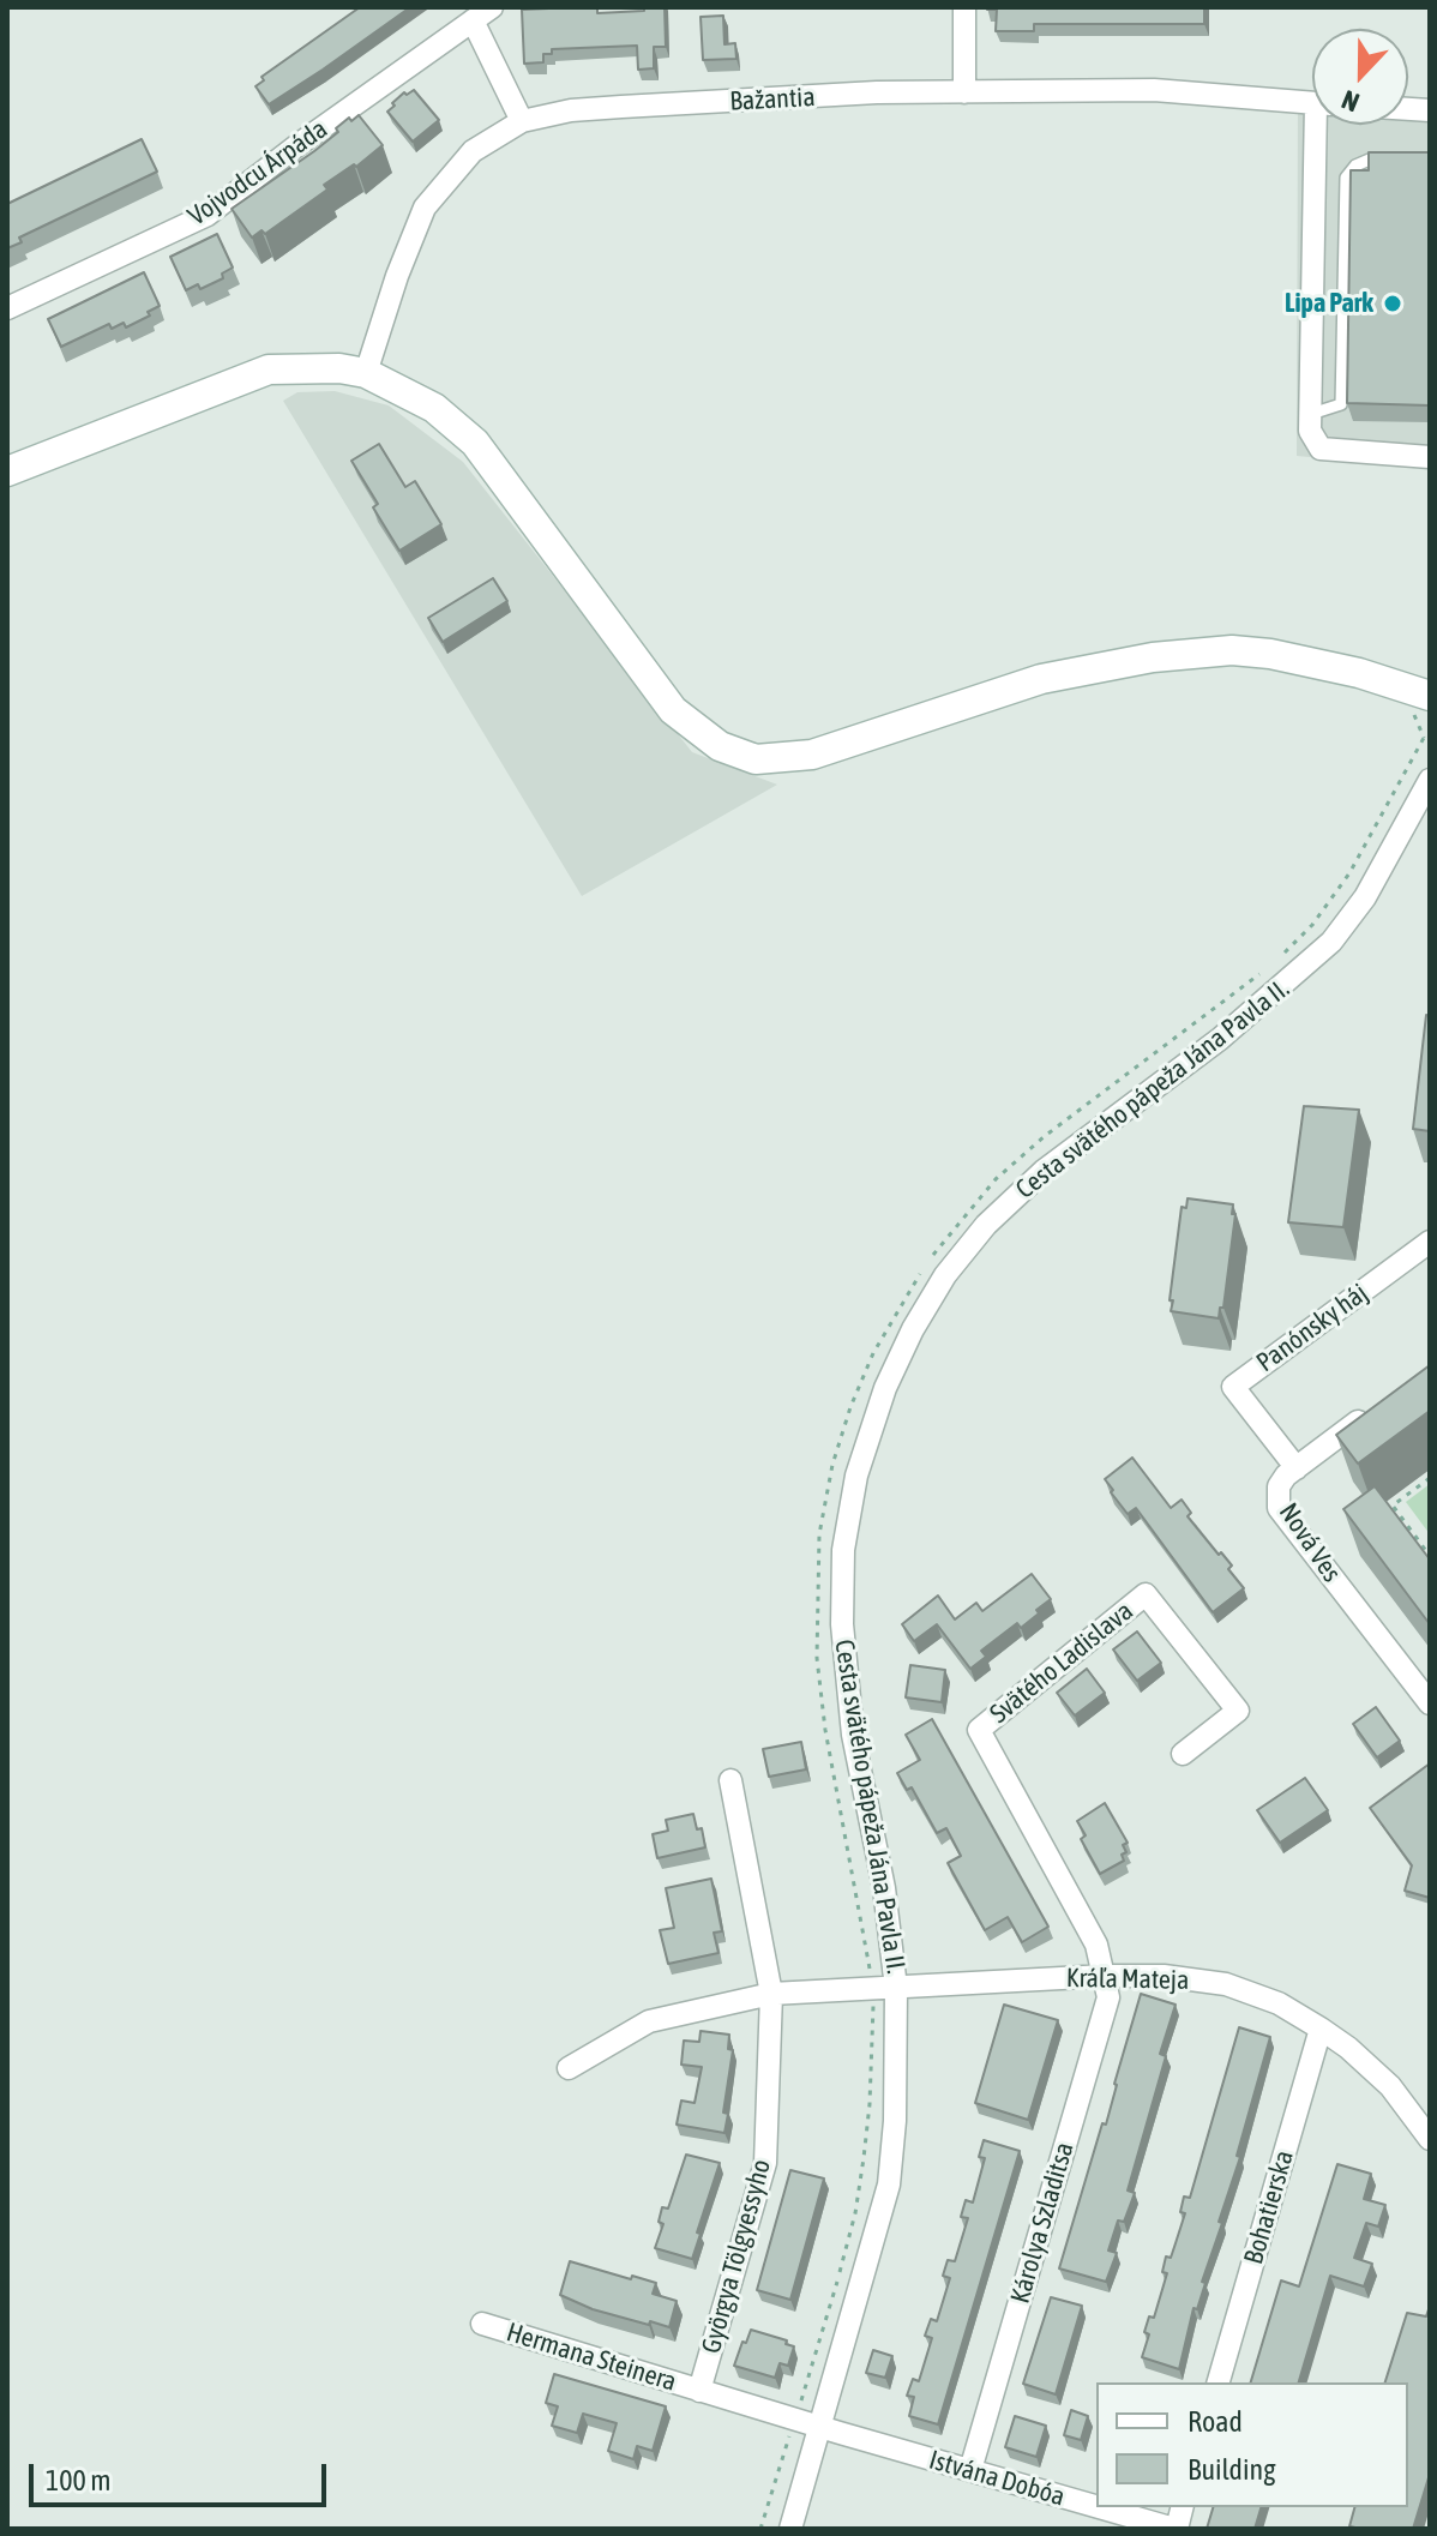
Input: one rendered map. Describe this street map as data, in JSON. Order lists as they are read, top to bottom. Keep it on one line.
{"streets":{"street":["Bažantia","Vojvodcu Árpáda","Cesta svätého pápeža Jána Pavla II.","Panónsky háj","Nová Ves","Svätého Ladislava","Kráľa Mateja","Bohatierska","Károlya Szladitsa","Györgya Tölgyessyho","Hermana Steinera","Istvána Dobóa"]},"crossings":[["Cesta svätého pápeža Jána Pavla II.","Kráľa Mateja"],["Cesta svätého pápeža Jána Pavla II.","Istvána Dobóa"],["Panónsky háj","Nová Ves"],["Svätého Ladislava","Kráľa Mateja"],["Svätého Ladislava","Károlya Szladitsa"],["Kráľa Mateja","Bohatierska"],["Kráľa Mateja","Károlya Szladitsa"],["Kráľa Mateja","Györgya Tölgyessyho"],["Károlya Szladitsa","Istvána Dobóa"],["Györgya Tölgyessyho","Hermana Steinera"],["Hermana Steinera","Istvána Dobóa"]],"places":["Lipa Park"],"legend":["Road","Building"],"scale_bar":"100 m","north":"bottom"}
